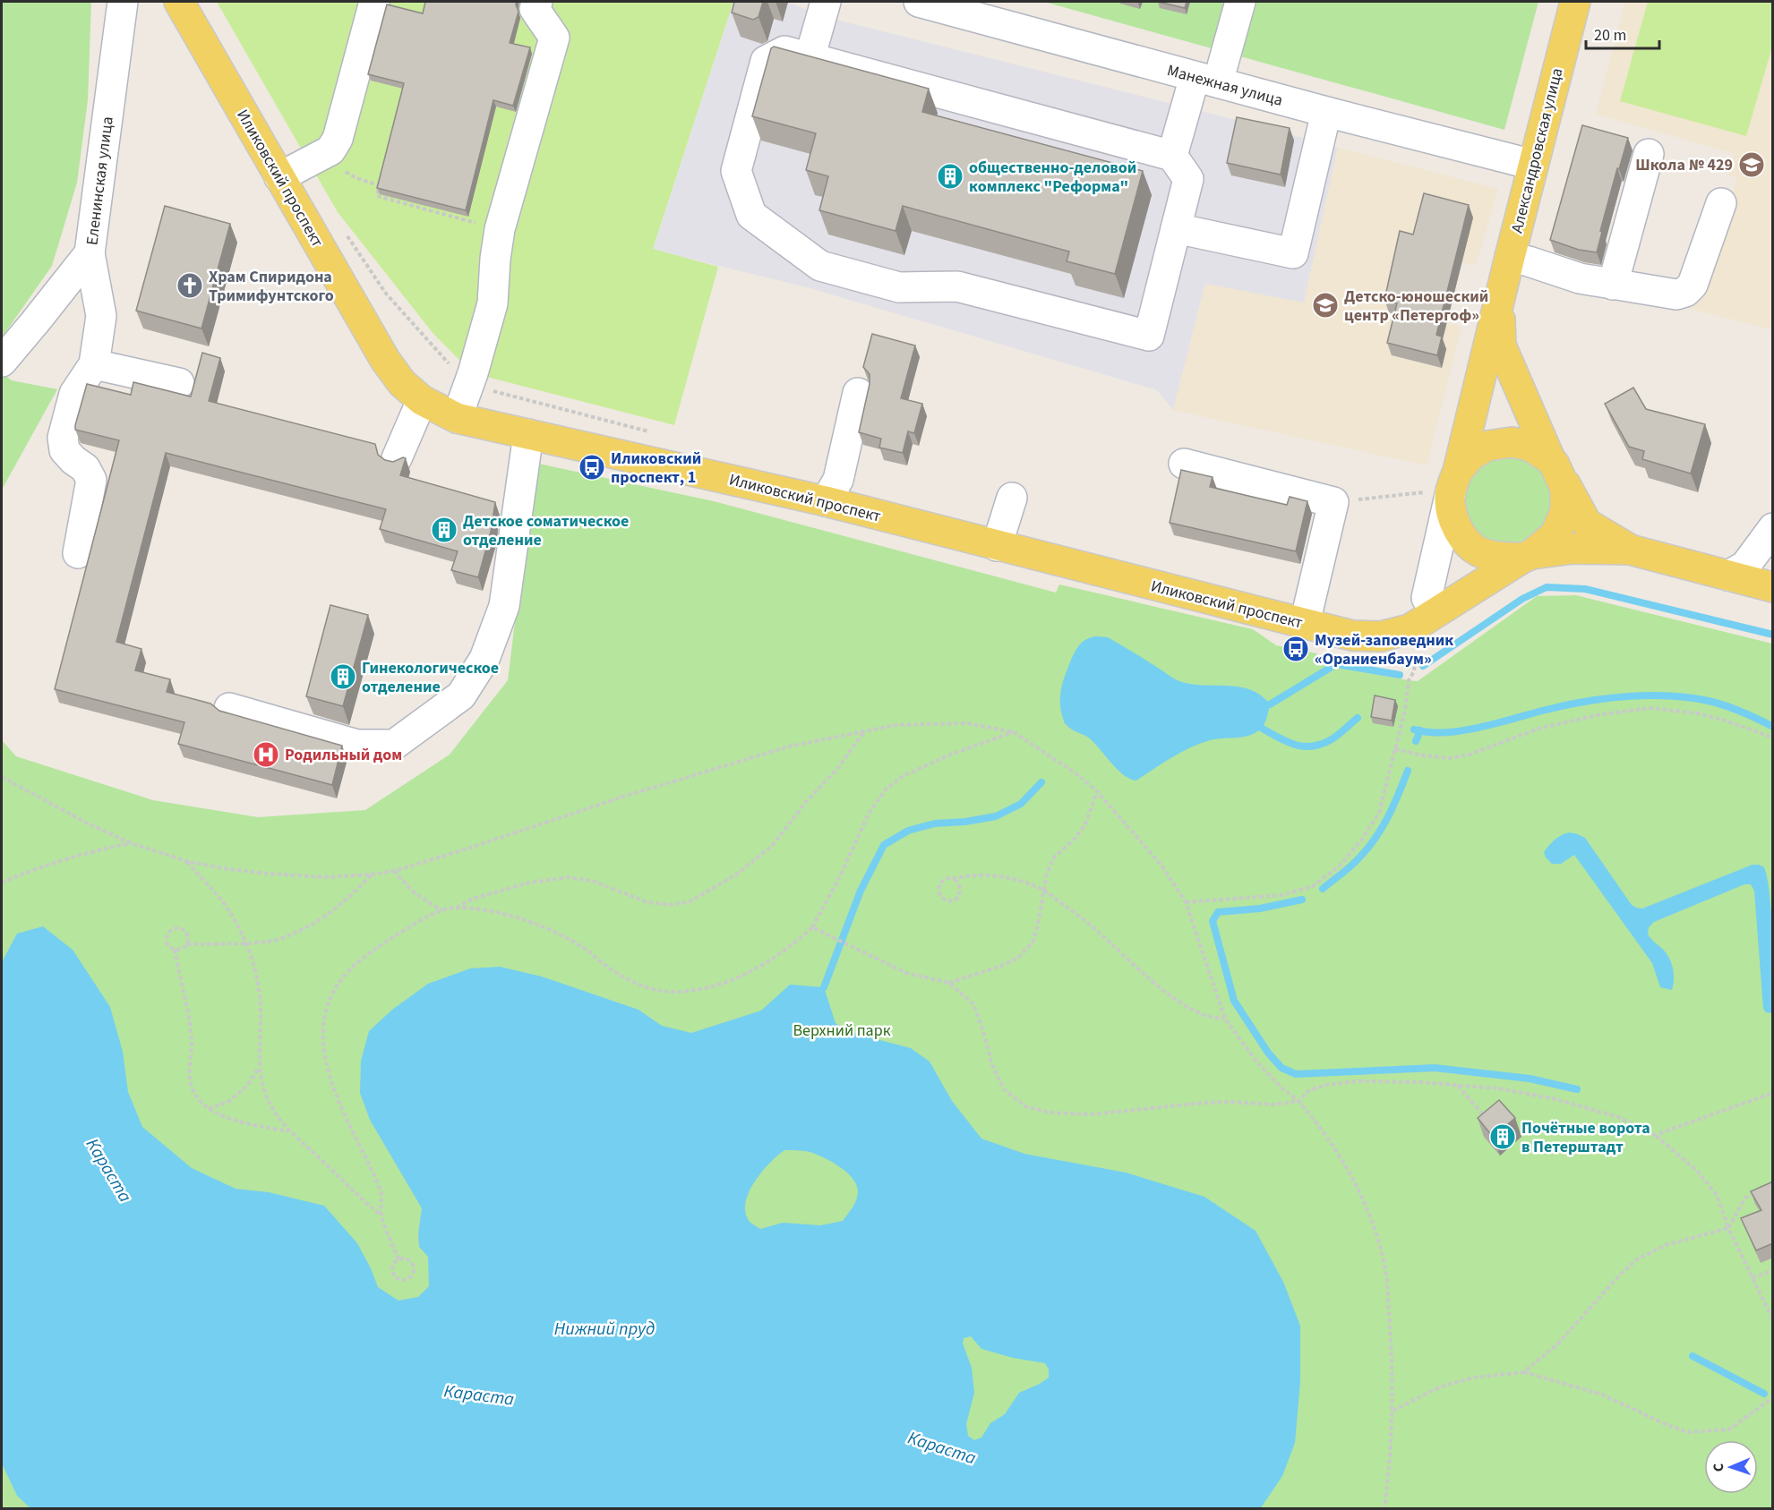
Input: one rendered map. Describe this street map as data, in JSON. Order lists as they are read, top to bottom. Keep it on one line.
{"streets":{"main road":["Александровская улица","Иликовский проспект"],"street":["Манежная улица","Еленинская улица"]},"crossings":[["Манежная улица","Александровская улица"],["Александровская улица","Иликовский проспект"]],"water":["Караста","Нижний пруд"],"parks":["Верхний парк"],"places":{"school or university":["Школа № 429","Детско-юношеский центр «Петергоф»"],"building":["oбщеcтвенно-деловoй кoмплeкc \"Peфoрма\"","Детское соматическое отделение","Гинекологическое отделение","Почётные ворота в Петерштадт"],"church":["Храм Спиридона Тримифунтского"],"bus stop":["Иликовский проспект, 1","Музей-заповедник «Ораниенбаум»"],"hospital":["Родильный дом"]},"scale_bar":"20 m","north":"left"}
